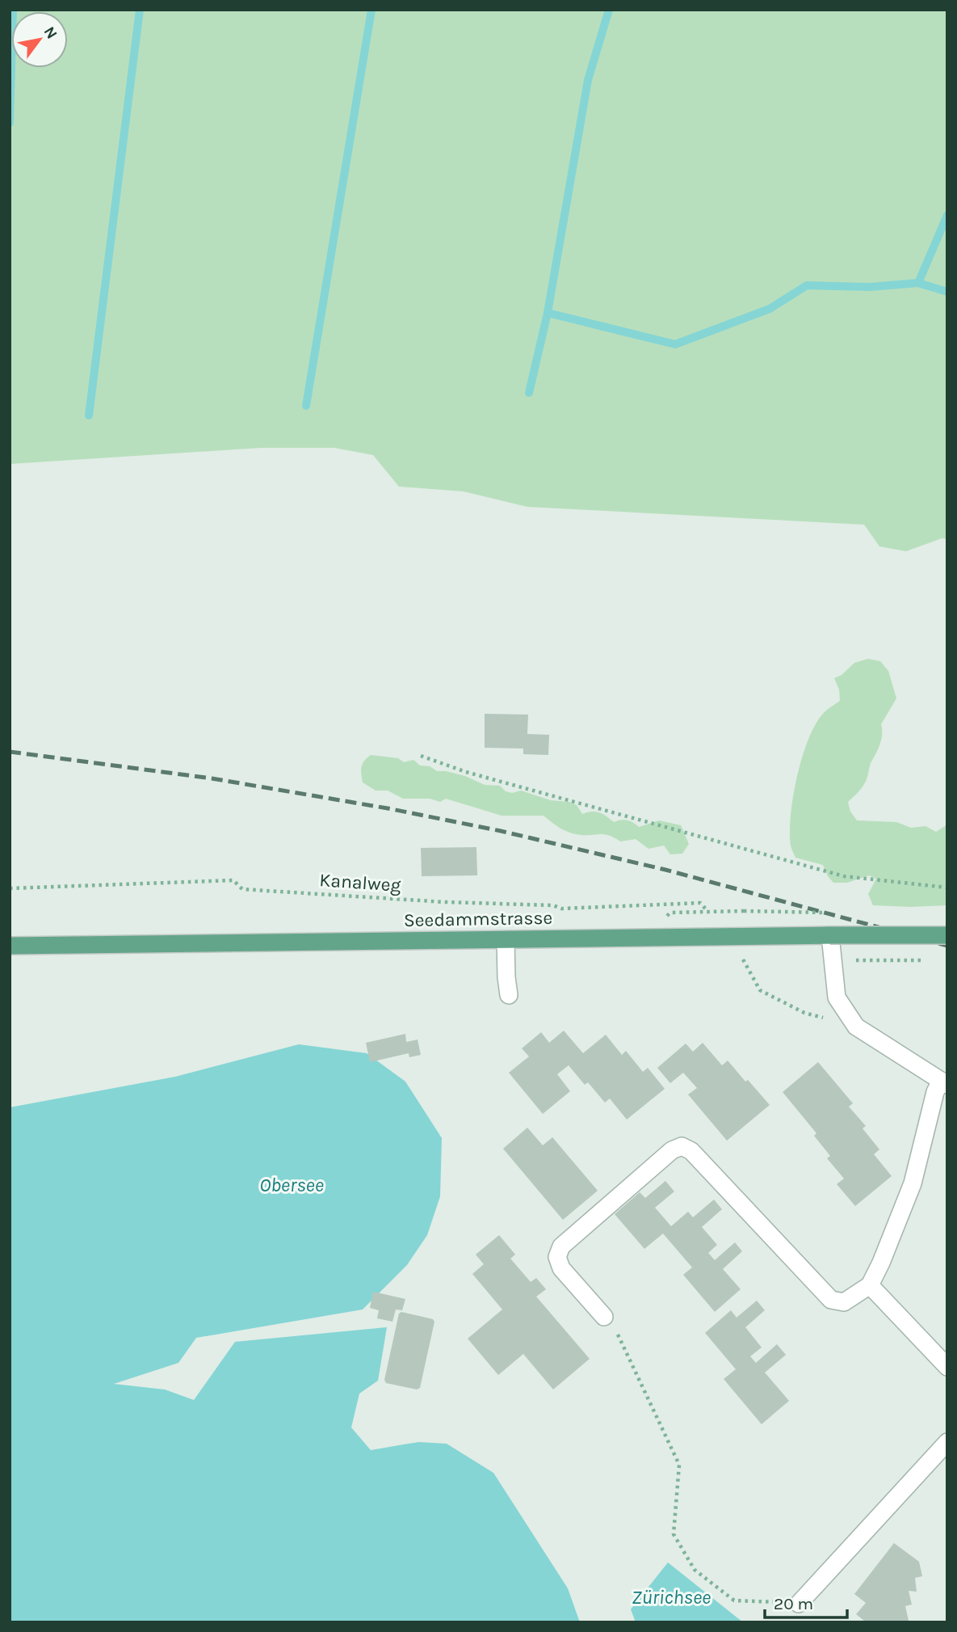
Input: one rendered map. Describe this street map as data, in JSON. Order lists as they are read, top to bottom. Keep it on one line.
{"streets":{"main road":["Seedammstrasse"],"path":["Kanalweg"]},"water":["Obersee","Zürichsee"],"scale_bar":"20 m","north":"top right"}
